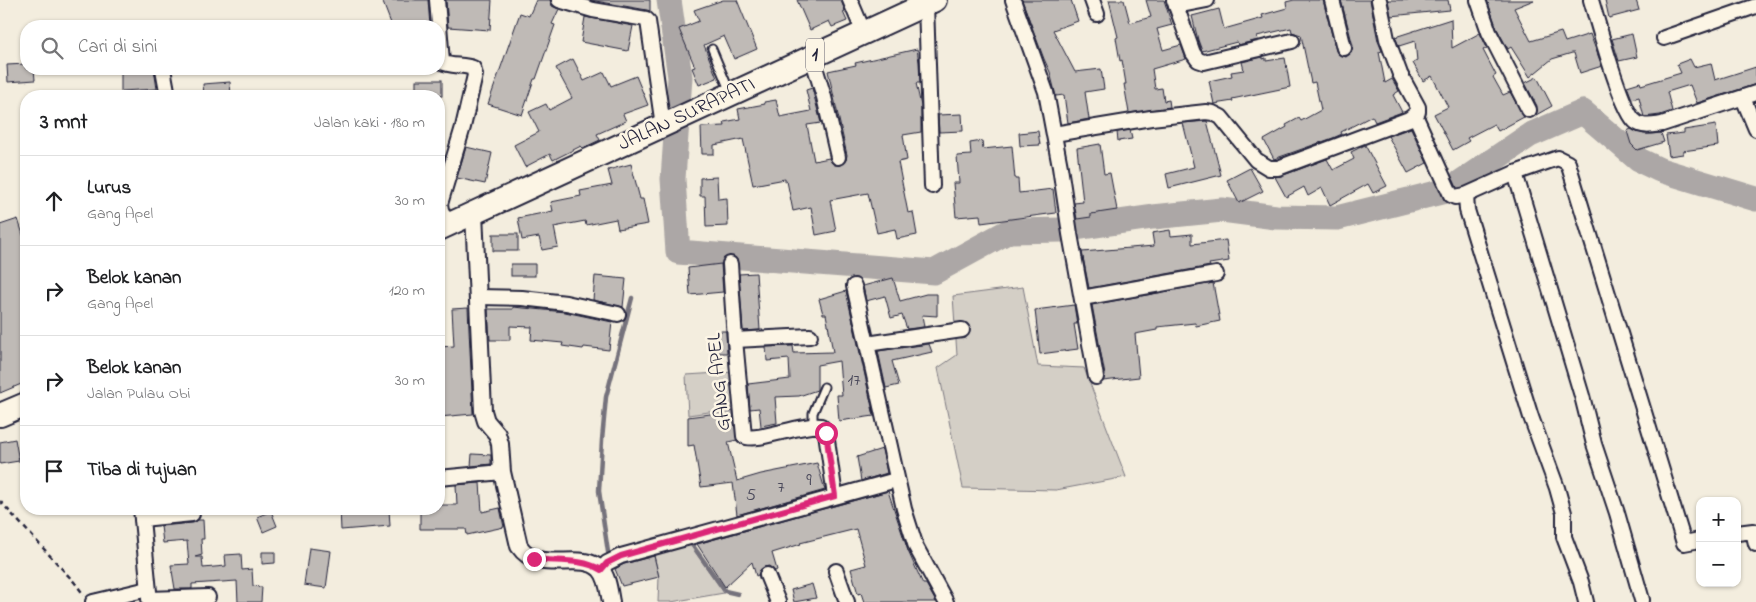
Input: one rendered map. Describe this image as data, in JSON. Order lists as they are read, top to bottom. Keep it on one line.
{"streets":{"highway":["1","JALAN SURAPATI"],"street":["GANG APEL"]},"house_numbers":["17","9","7","5"],"page":{"search":"Cari di sini","heading":["3 mnt","Jalan kaki · 180 m"],"list":[["Lurus","Gang Apel","30 m"],["Belok kanan","Gang Apel","120 m"],["Belok kanan","Jalan Pulau Obi","30 m"],"Tiba di tujuan"],"map_buttons":["+","−"]}}
